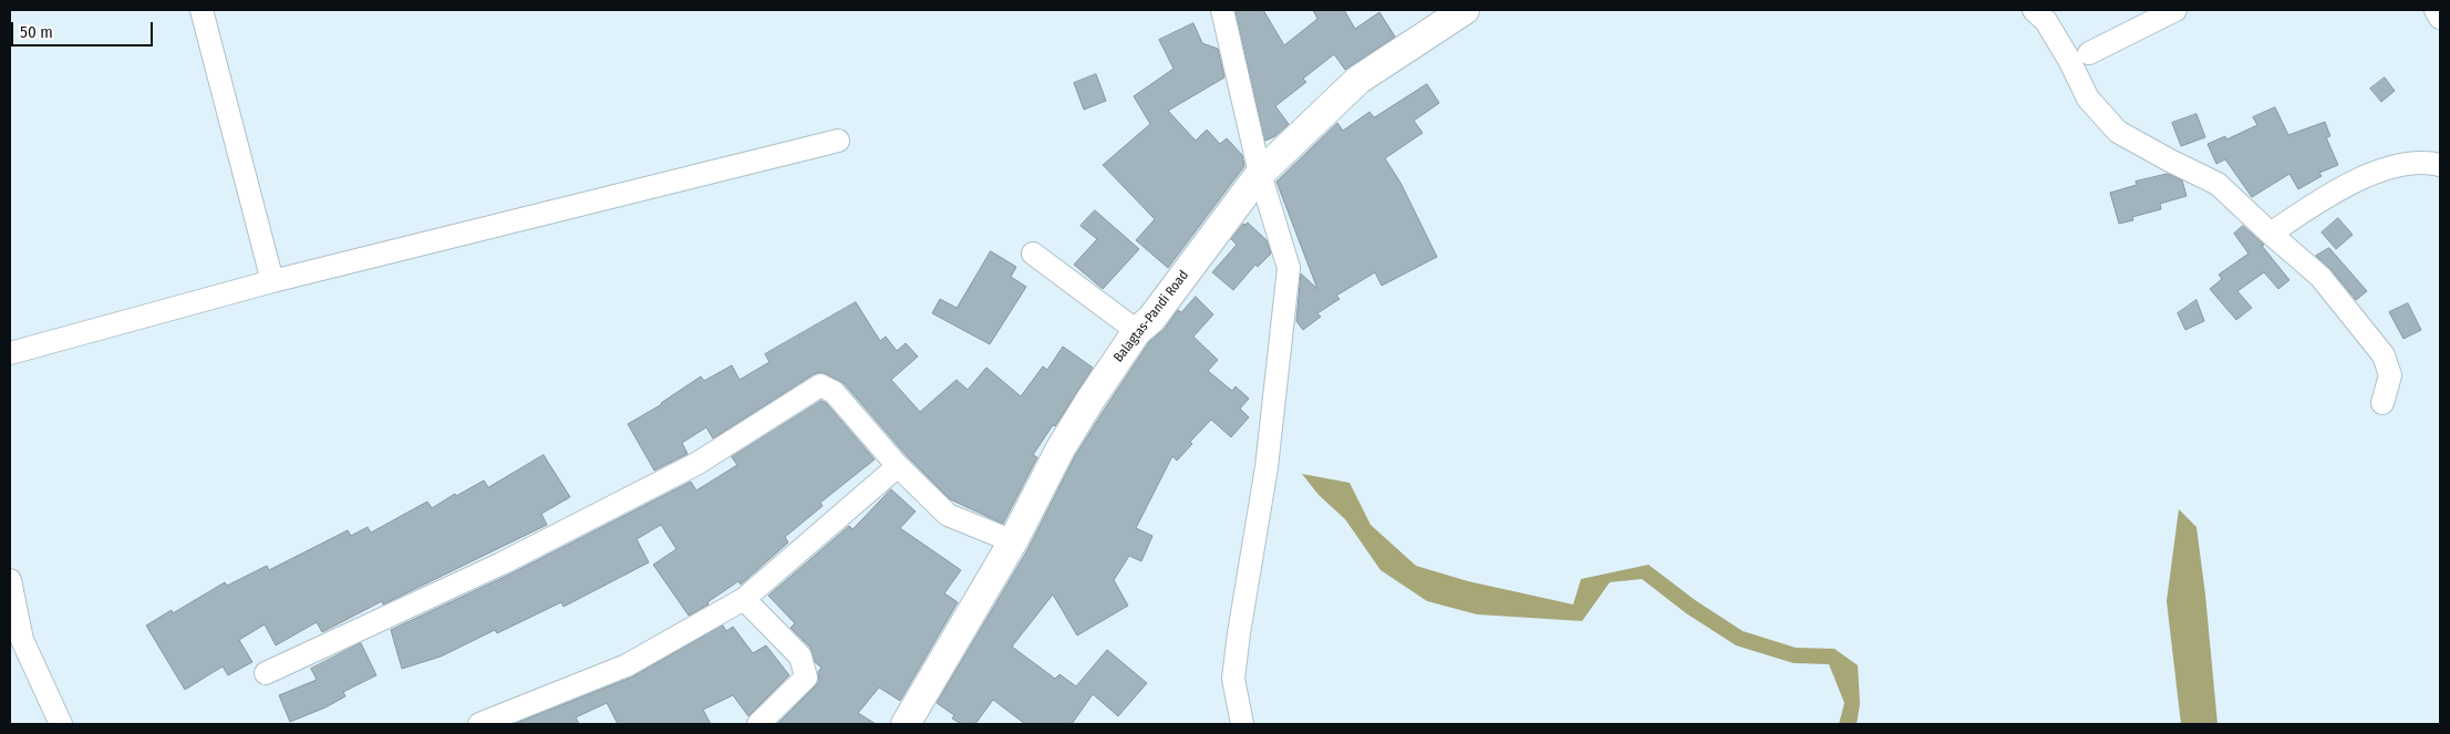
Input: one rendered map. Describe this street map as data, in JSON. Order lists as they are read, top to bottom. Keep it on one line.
{"streets":{"main road":["Balagtas-Pandi Road"]},"scale_bar":"50 m"}
